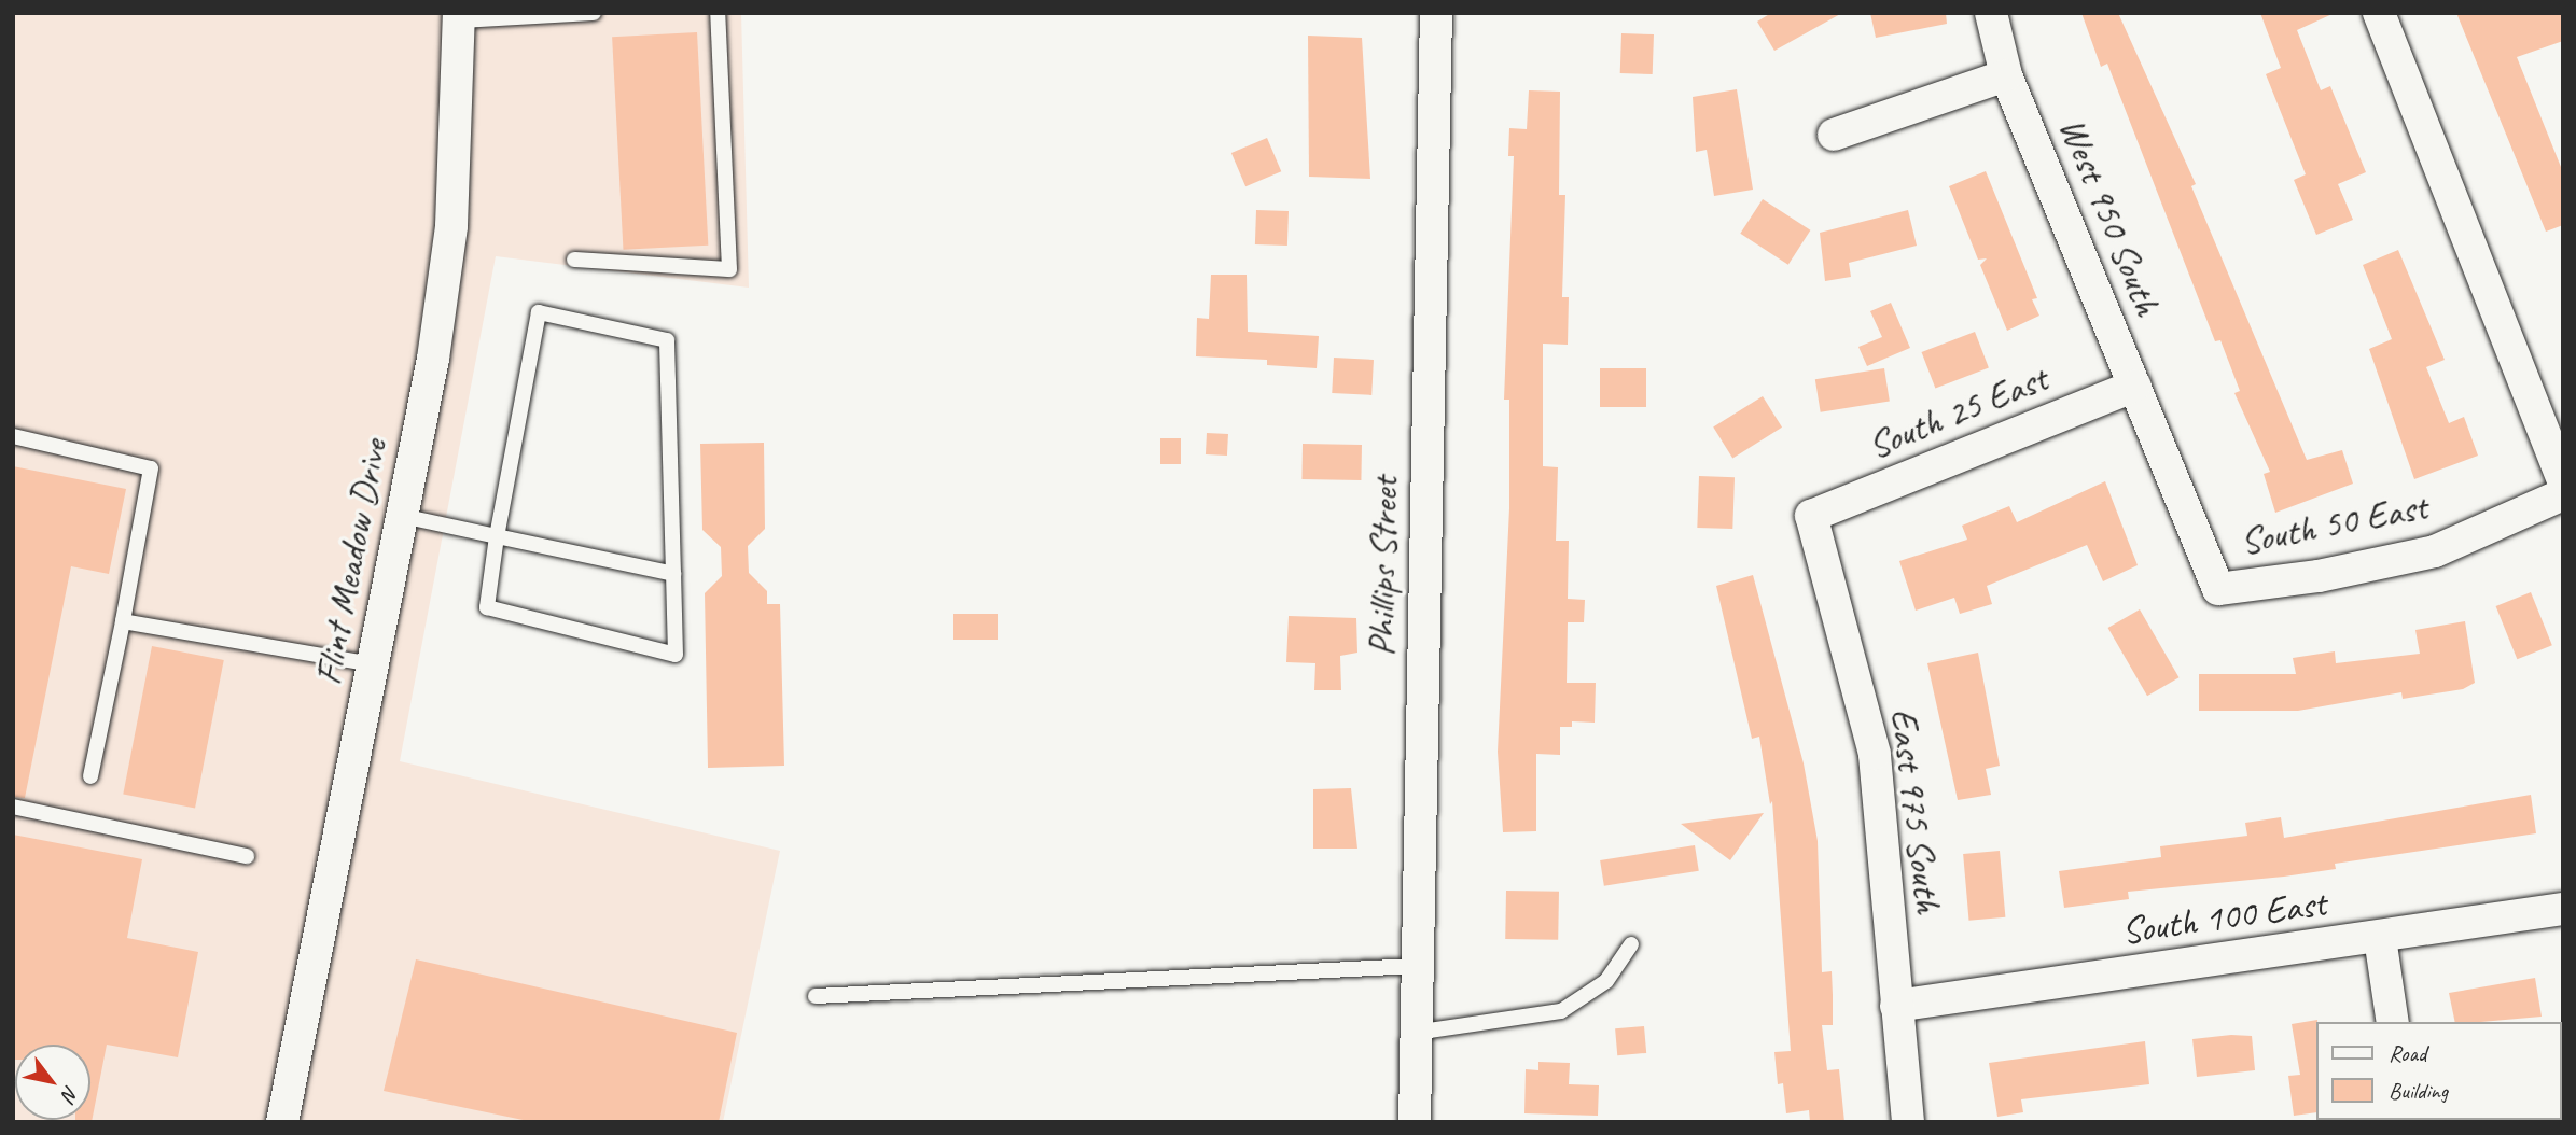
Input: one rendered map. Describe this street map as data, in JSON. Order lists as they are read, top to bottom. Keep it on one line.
{"streets":{"street":["West 950 South","South 25 East","South 50 East","Flint Meadow Drive","Phillips Street","East 975 South","South 100 East"]},"crossings":[["West 950 South","South 25 East"],["West 950 South","South 50 East"],["South 25 East","East 975 South"],["East 975 South","South 100 East"]],"legend":["Road","Building"],"north":"bottom right"}
